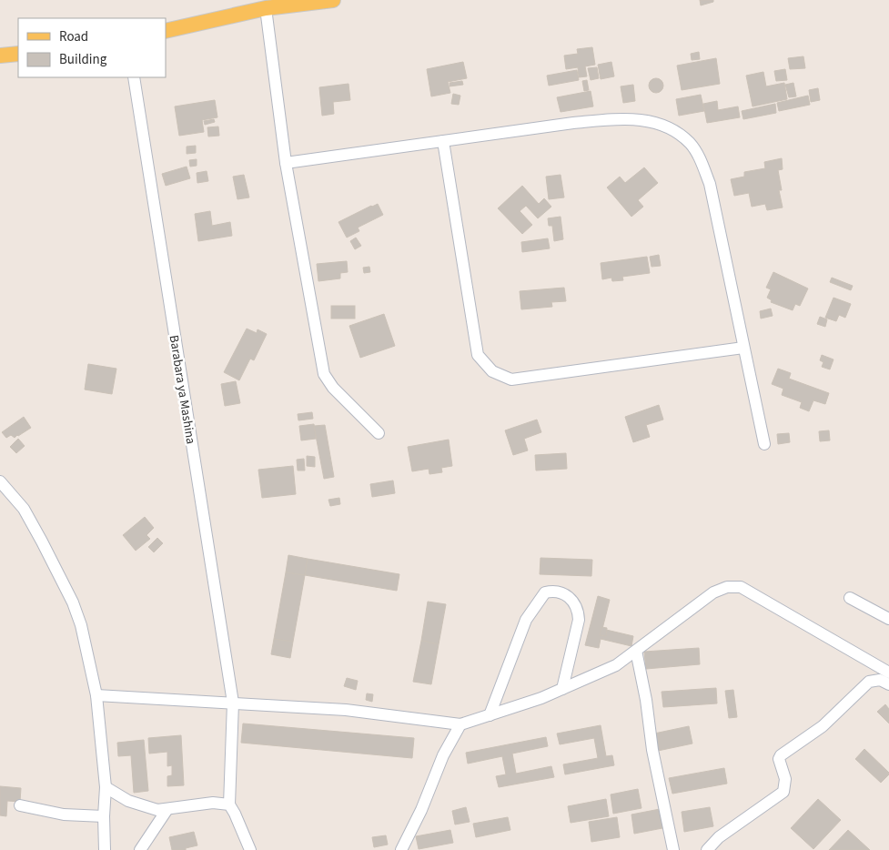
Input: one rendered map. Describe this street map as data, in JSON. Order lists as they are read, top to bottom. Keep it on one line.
{"streets":{"street":["Barabara ya Mashina"]},"legend":["Road","Building"]}
